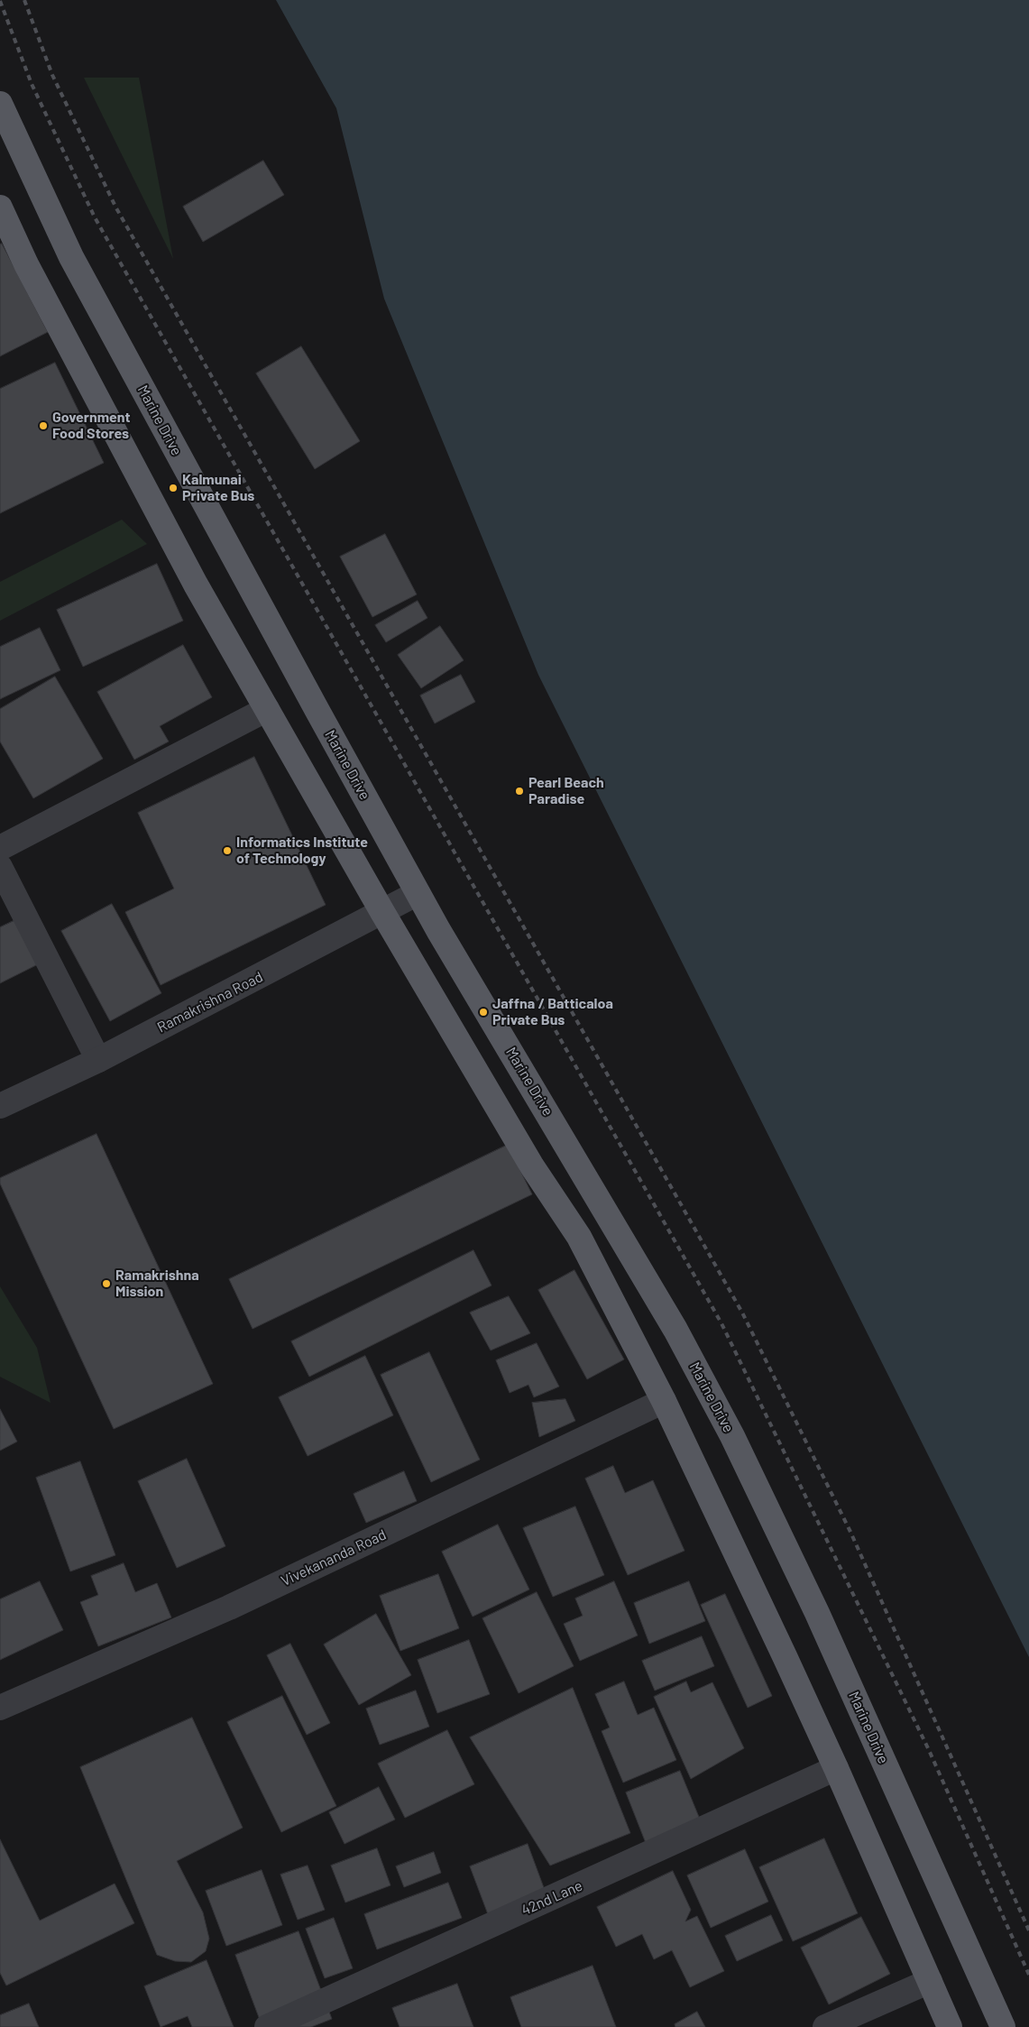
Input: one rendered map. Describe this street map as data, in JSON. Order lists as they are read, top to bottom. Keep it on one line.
{"streets":{"main road":["Marine Drive"],"street":["Ramakrishna Road","Vivekananda Road","42nd Lane"]},"crossings":[["Marine Drive","Ramakrishna Road"]],"places":["Government Food Stores","Kalmunai Private Bus","Pearl Beach Paradise","Informatics Institute of Technology","Jaffna / Batticaloa Private Bus","Ramakrishna Mission"]}
